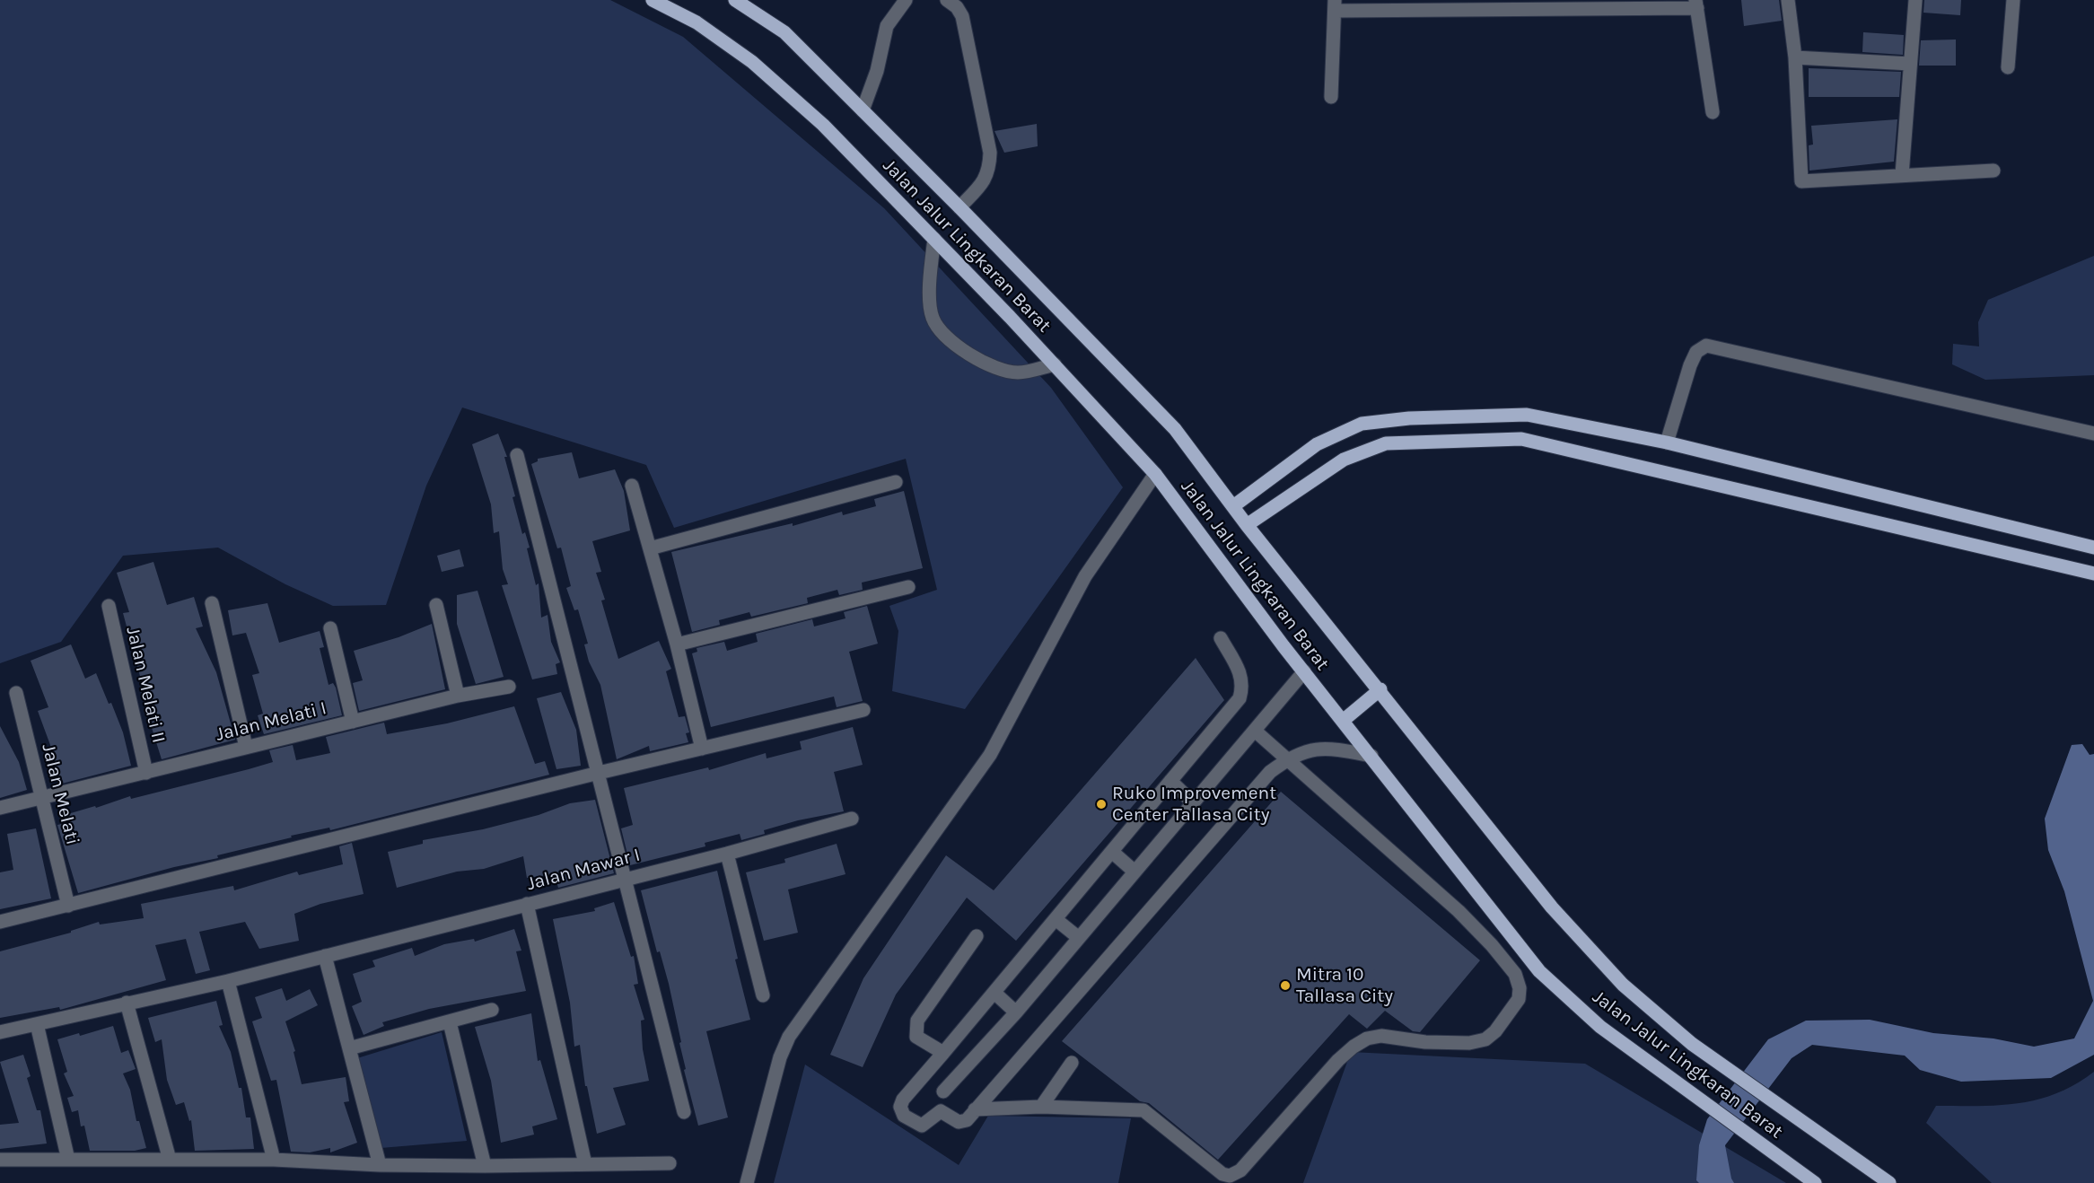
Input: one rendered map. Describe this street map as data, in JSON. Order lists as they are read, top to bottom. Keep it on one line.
{"streets":{"main road":["Jalan Jalur Lingkaran Barat"],"street":["Jalan Melati II","Jalan Melati I","Jalan Melati","Jalan Mawar I"]},"crossings":[["Jalan Melati II","Jalan Melati I"],["Jalan Melati I","Jalan Melati"]],"places":["Ruko Improvement Center Tallasa City","Mitra 10 Tallasa City"]}
